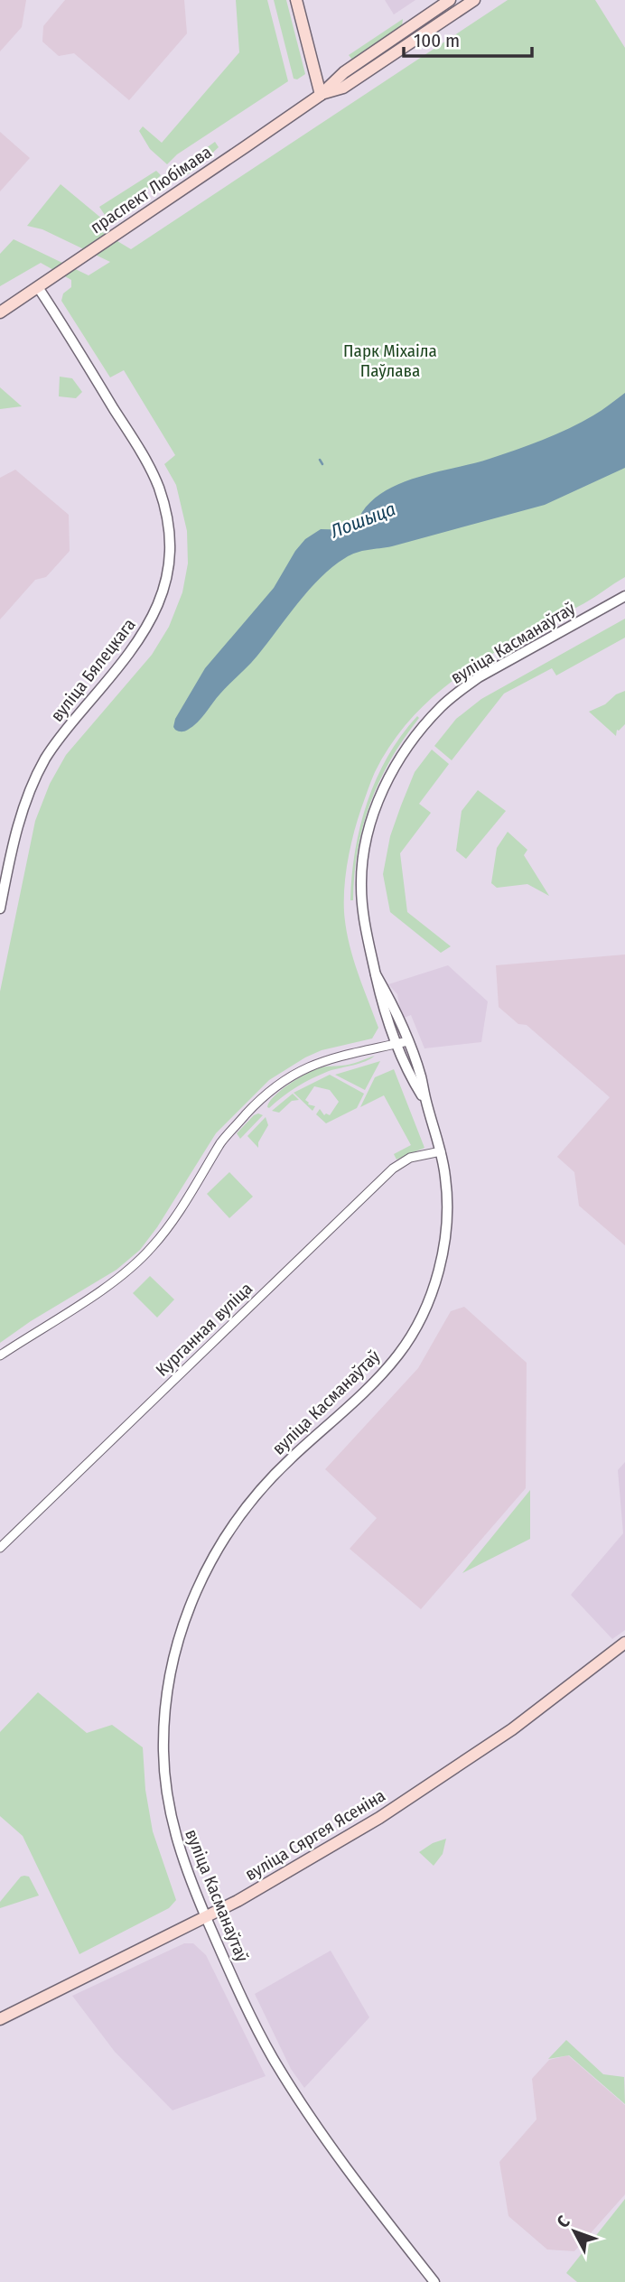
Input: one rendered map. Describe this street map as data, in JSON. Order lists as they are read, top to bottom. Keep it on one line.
{"streets":{"main road":["праспект Любімава","вуліца Сяргея Ясеніна"],"street":["вуліца Касманаўтаў","вуліца Бялецкага","Курганная вуліца"]},"crossings":[["праспект Любімава","вуліца Бялецкага"],["вуліца Касманаўтаў","Курганная вуліца"],["вуліца Касманаўтаў","вуліца Сяргея Ясеніна"]],"water":["Лошыца"],"parks":["Парк Міхаіла Паўлава"],"scale_bar":"100 m","north":"top left"}
